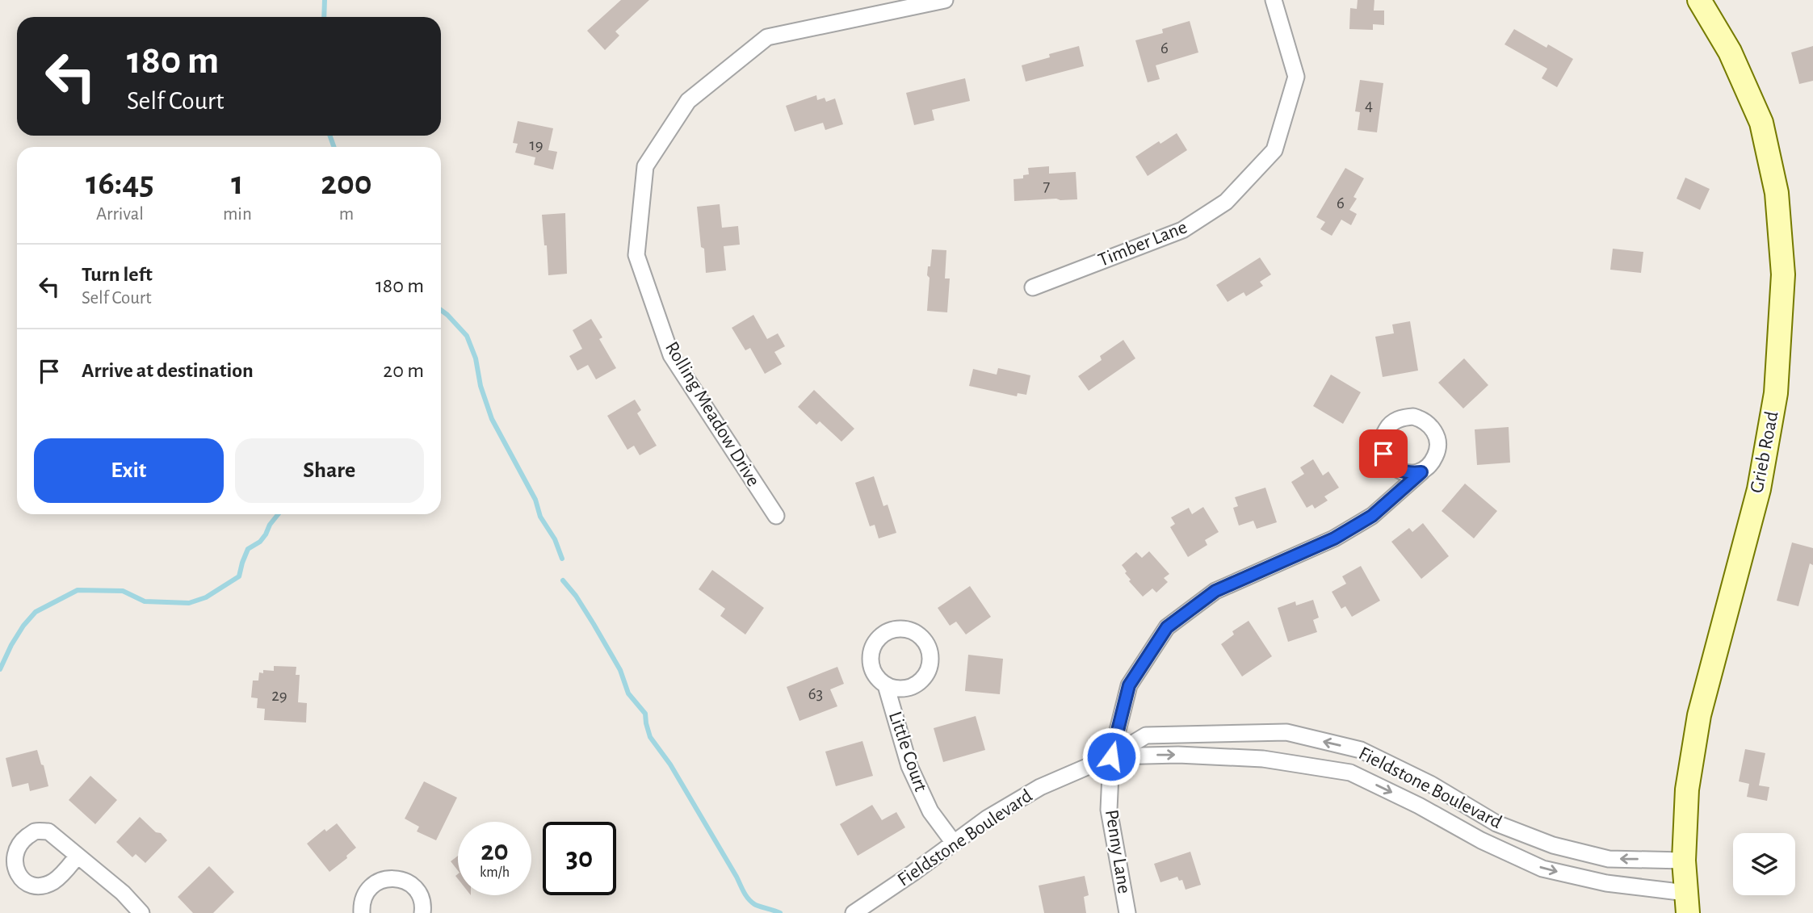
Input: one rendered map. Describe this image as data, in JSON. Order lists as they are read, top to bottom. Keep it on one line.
{"streets":{"street":["Timber Lane","Rolling Meadow Drive","Grieb Road","Little Court","Fieldstone Boulevard","Penny Lane"]},"crossings":[["Grieb Road","Fieldstone Boulevard"],["Little Court","Fieldstone Boulevard"],["Fieldstone Boulevard","Penny Lane"]],"house_numbers":["6","4","19","7","6","63","29"],"page":{"turn":["180 m","Self Court"],"eta":["16:45","Arrival","1","min","200","m"],"list":[{"name":"Turn left","note":"Self Court","value":"180 m"},{"name":"Arrive at destination","value":"20 m"}],"buttons":["Exit","Share"],"speed":"20 km/h","limit":"30"}}
